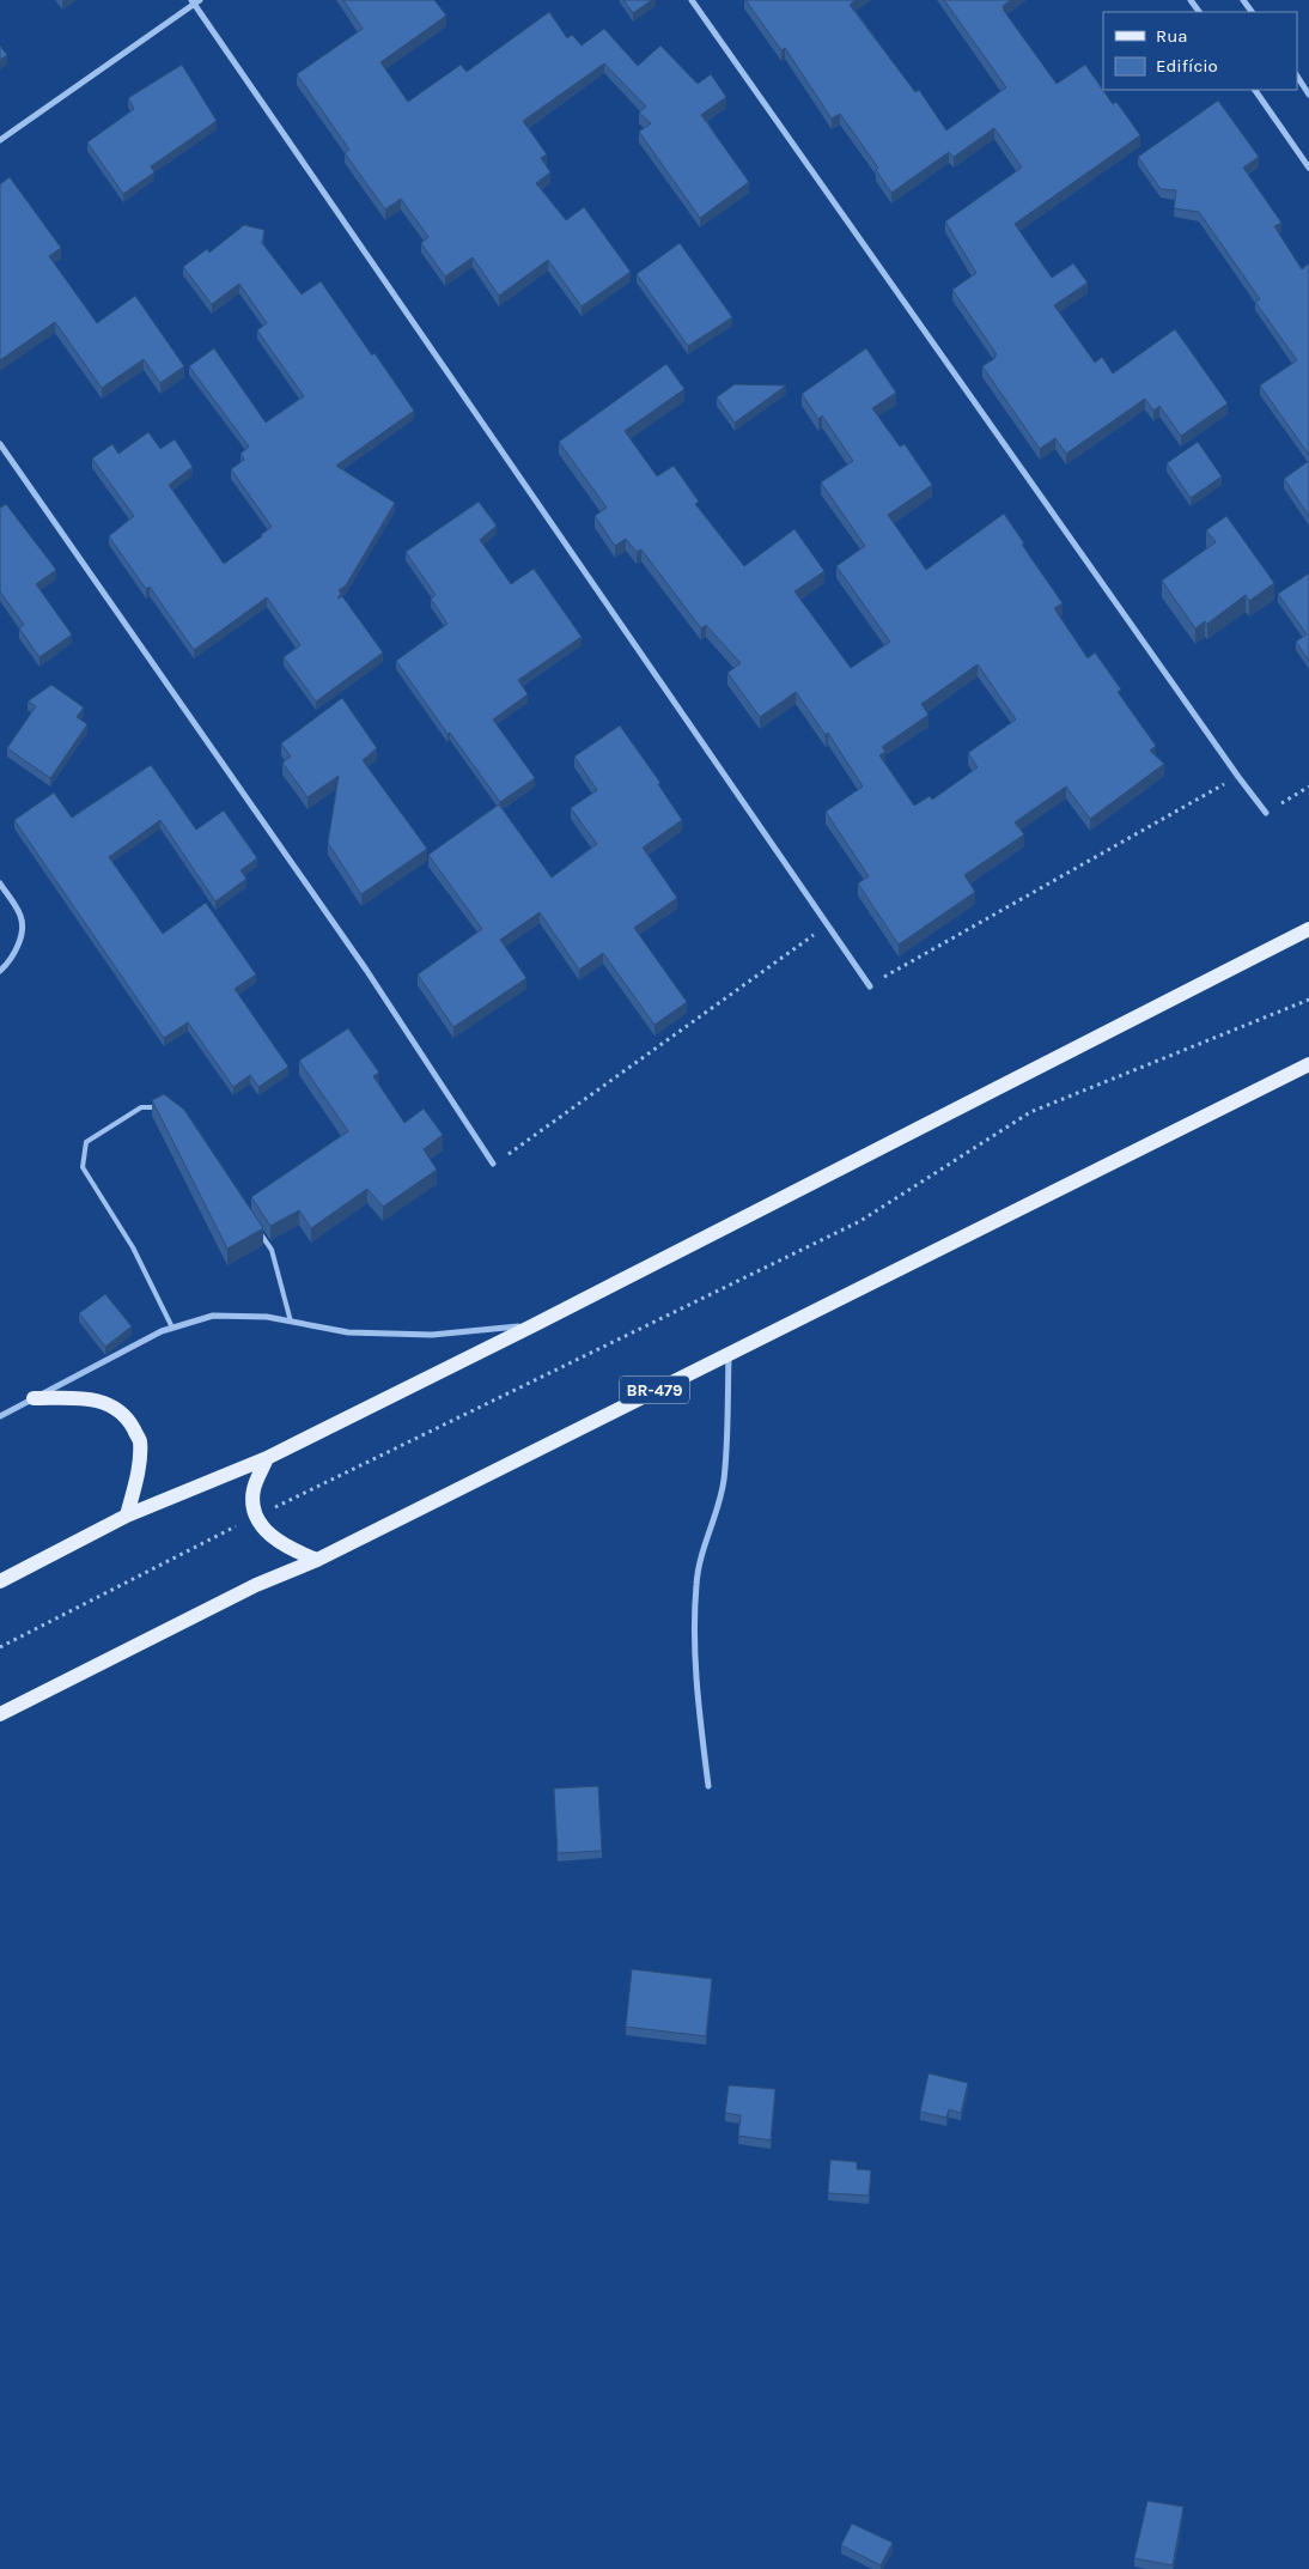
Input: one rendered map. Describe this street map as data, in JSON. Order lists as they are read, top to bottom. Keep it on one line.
{"streets":{"main road":["BR-479"]},"legend":["Rua","Edifício"]}
